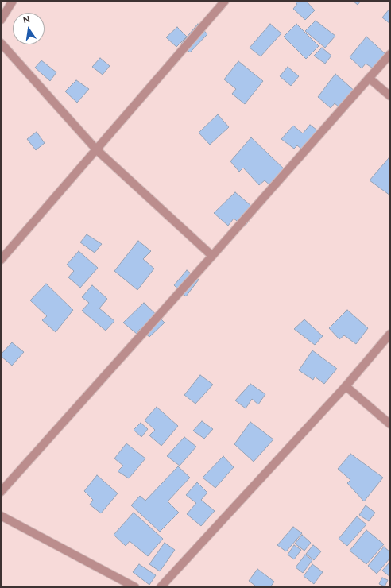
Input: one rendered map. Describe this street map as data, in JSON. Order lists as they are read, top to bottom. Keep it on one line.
{"north":"top"}
